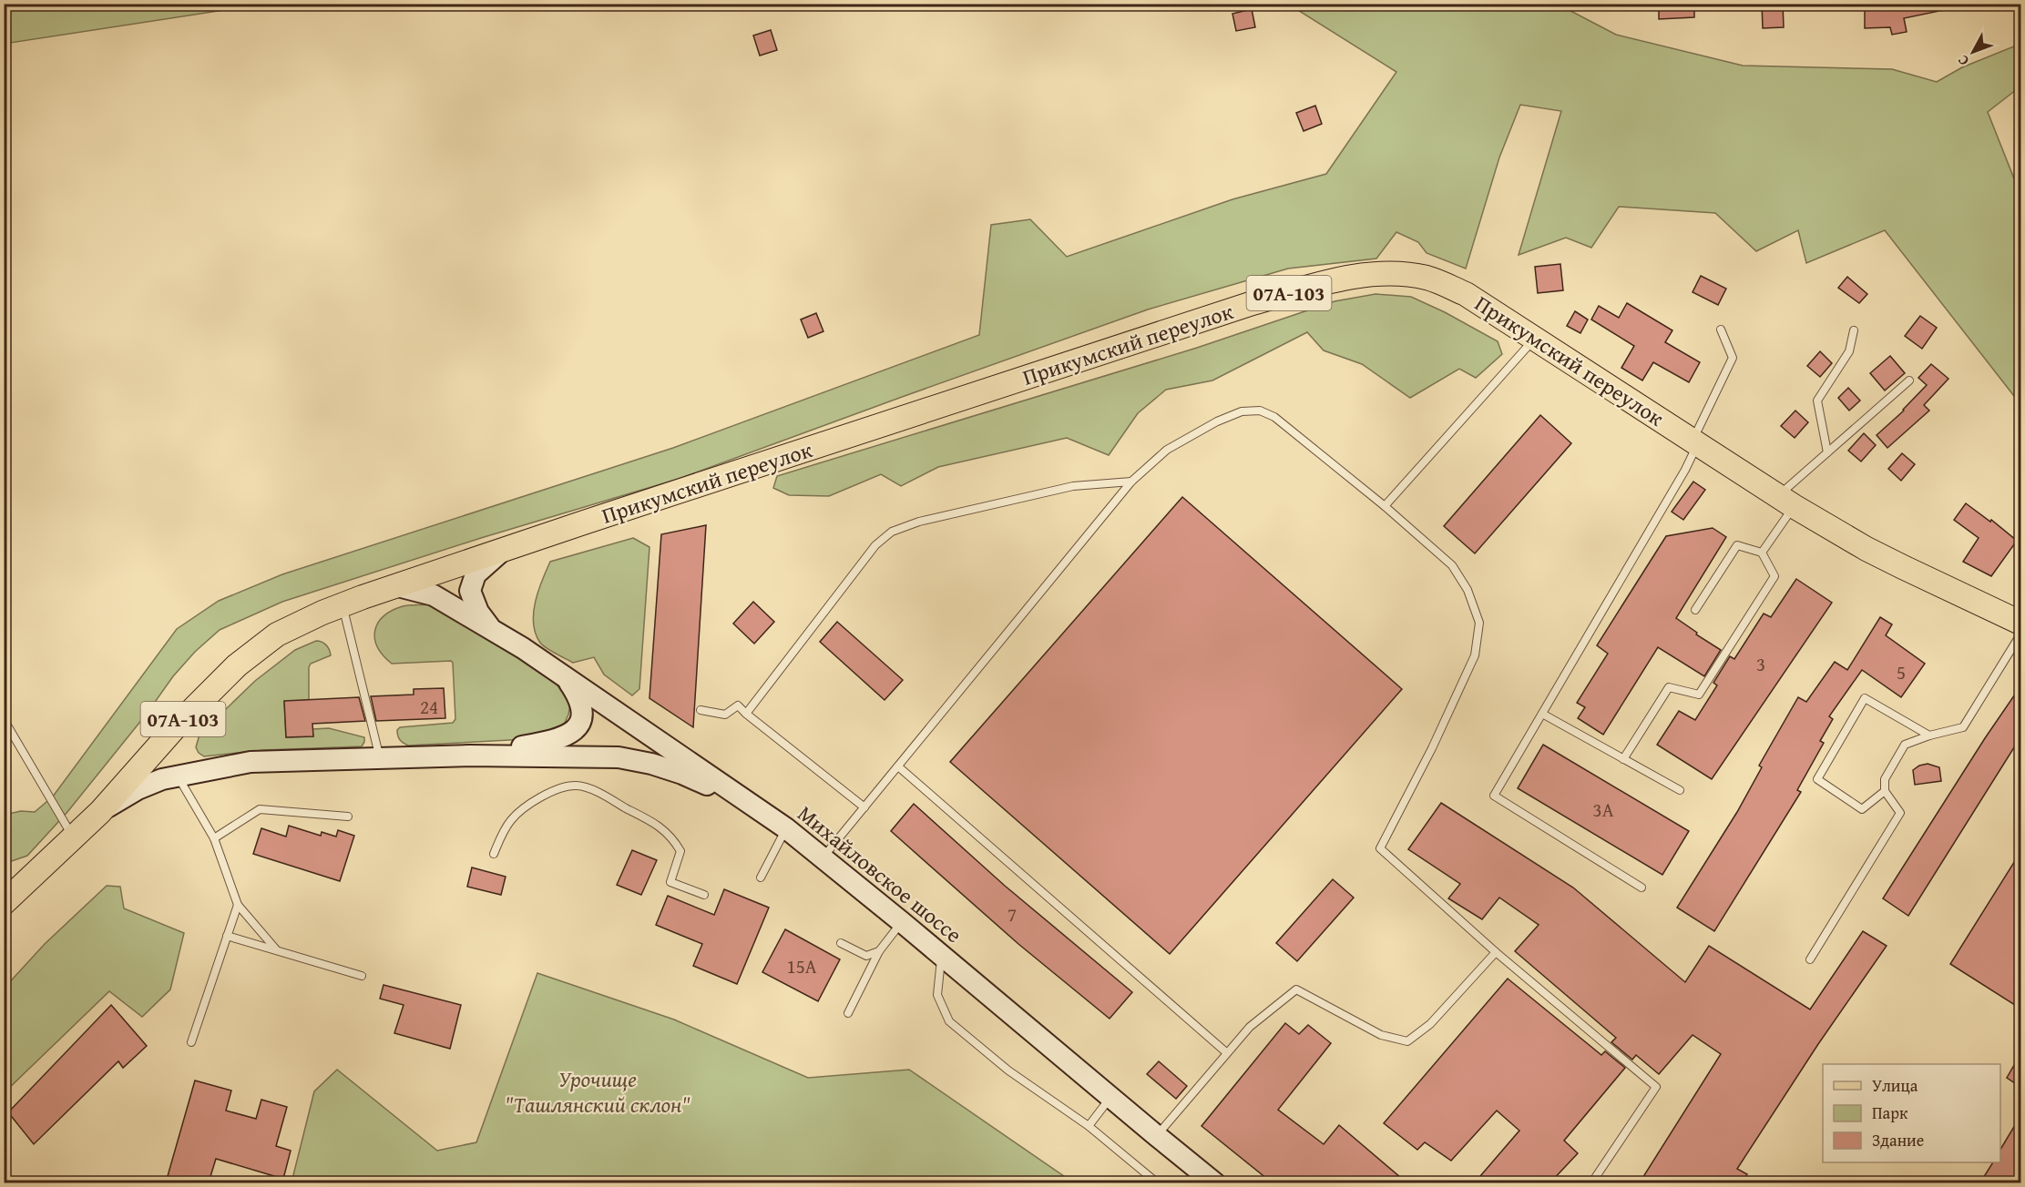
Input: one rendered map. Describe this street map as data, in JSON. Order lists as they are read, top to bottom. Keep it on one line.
{"streets":{"main road":["07А-103","Прикумский переулок","Михайловское шоссе"]},"crossings":[["07А-103","Прикумский переулок"],["07А-103","Михайловское шоссе"],["Прикумский переулок","Михайловское шоссе"]],"parks":["Урочище \"Ташлянский склон\""],"house_numbers":["3","5","24","3А","7","15А"],"legend":["Улица","Парк","Здание"],"north":"bottom left"}
